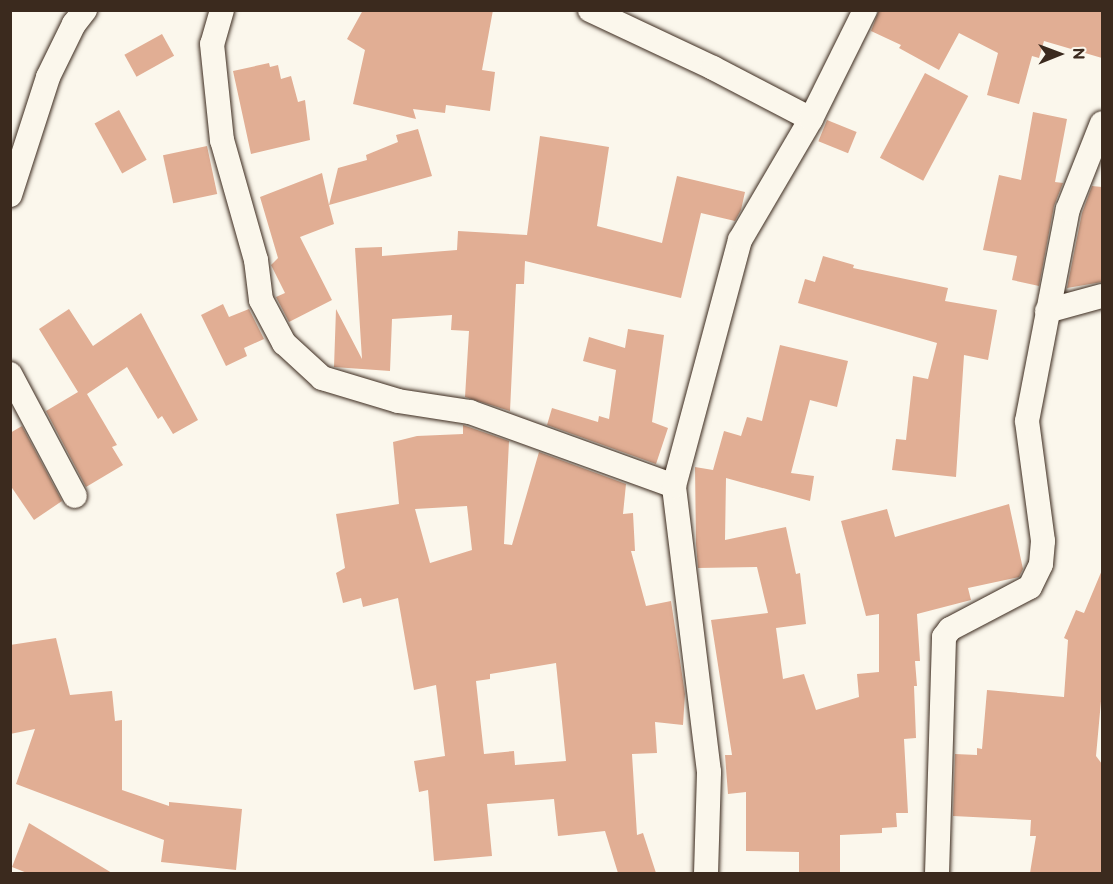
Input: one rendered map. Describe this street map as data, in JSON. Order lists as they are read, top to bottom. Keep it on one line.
{"north":"right"}
